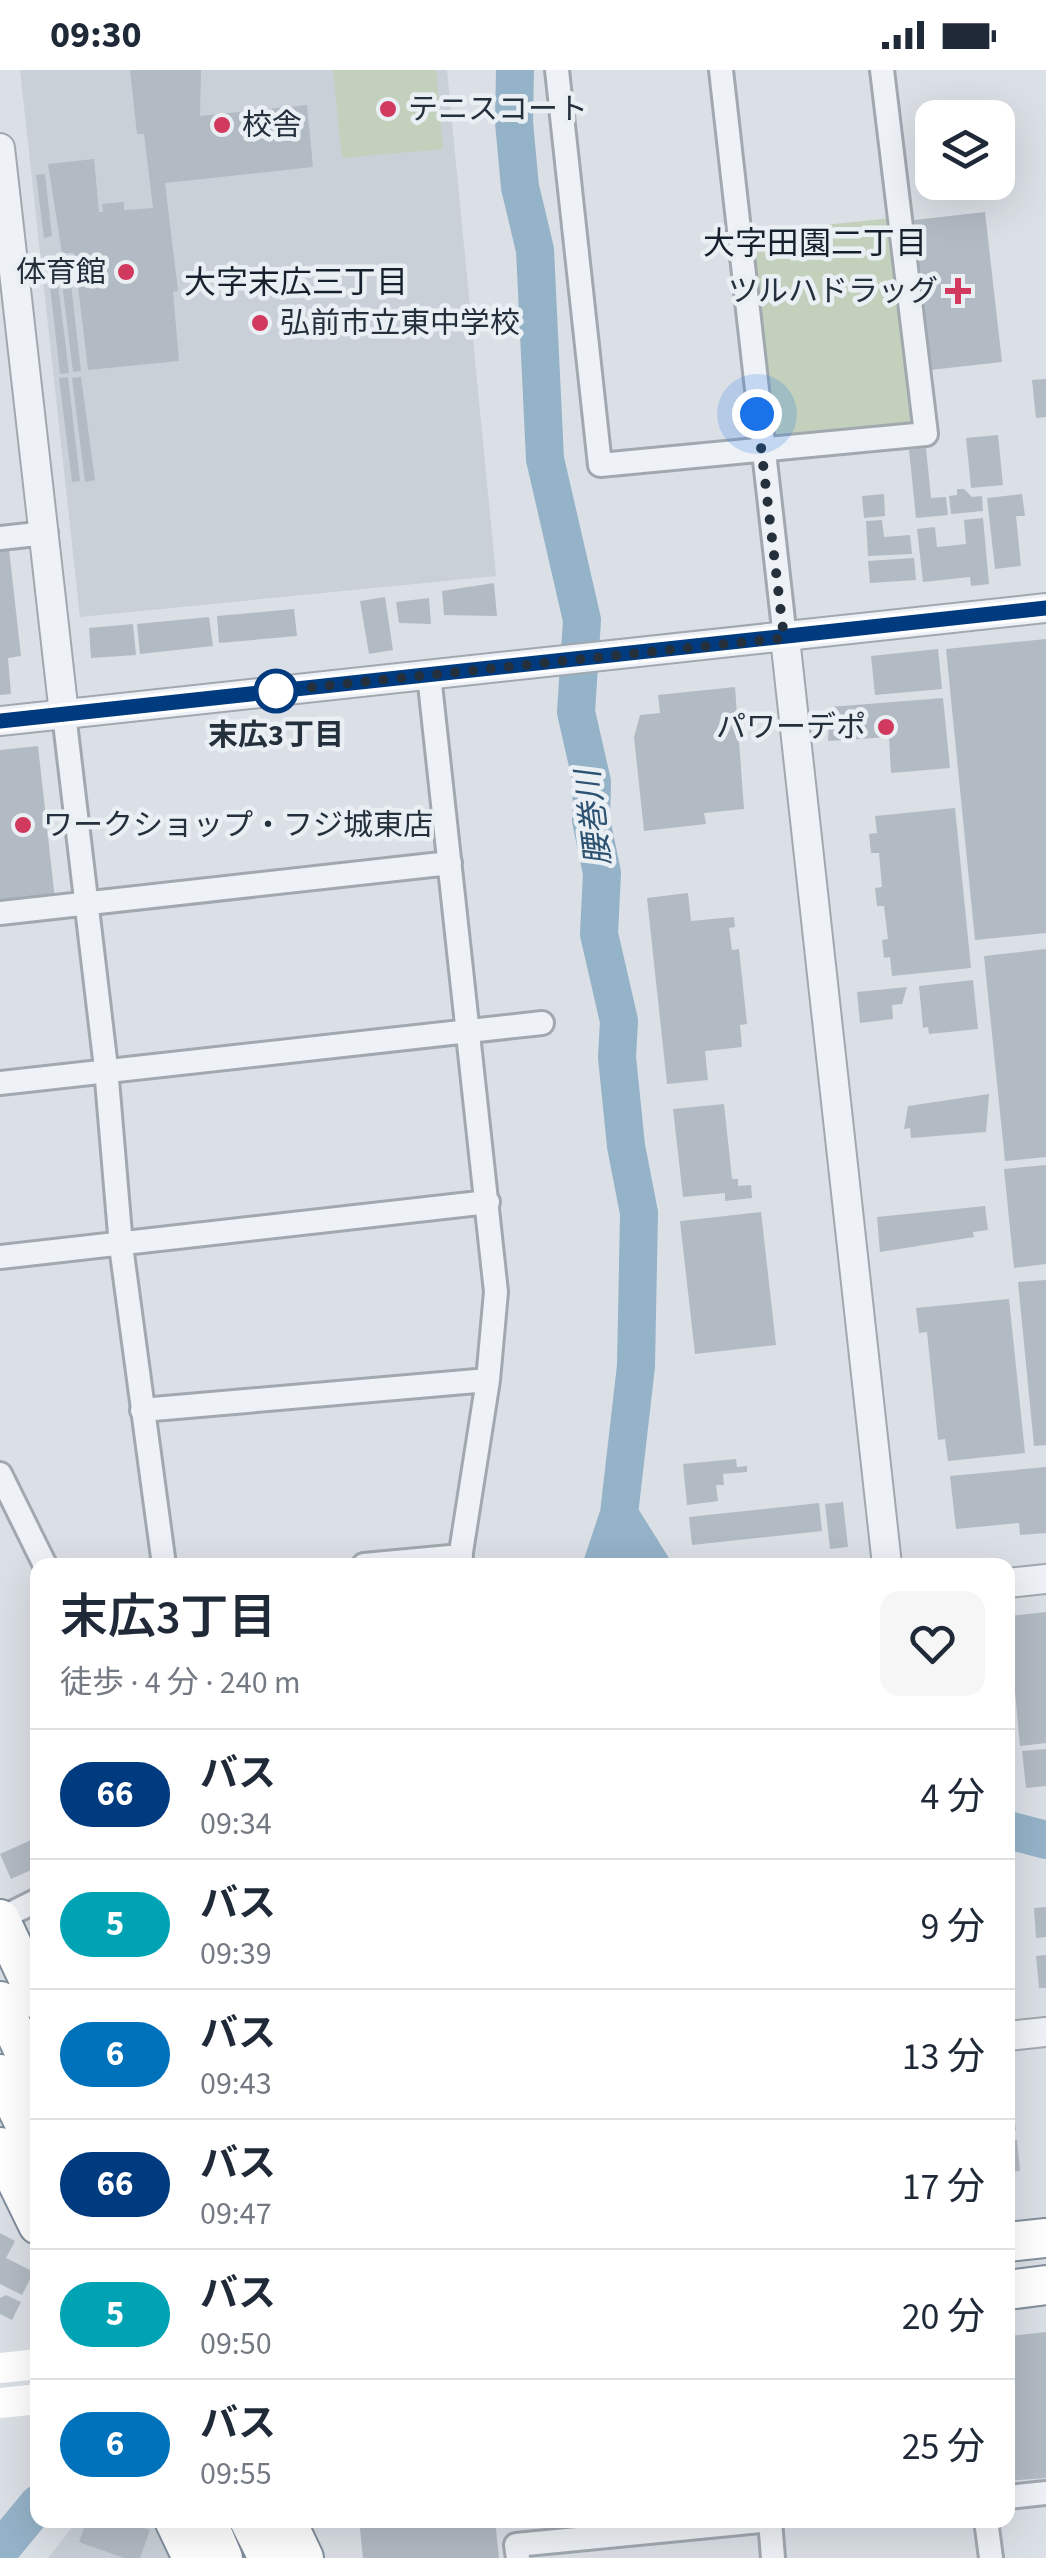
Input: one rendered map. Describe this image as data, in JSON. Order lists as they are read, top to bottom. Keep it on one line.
{"districts":["大字田園二丁目","大字末広三丁目"],"water":["腰巻川"],"places":{"other":["テニスコート","校舎","体育館","弘前市立東中学校","末広3丁目","パワーデポ","ワークショップ・フジ城東店"],"health":["ツルハドラッグ"]},"lines":["bus line 66"],"page":{"status":"09:30","heading":["末広3丁目","徒歩 · 4 分 · 240 m"],"list":[{"mark":"66","name":"バス","note":"09:34","value":"4 分"},{"mark":"5","name":"バス","note":"09:39","value":"9 分"},{"mark":"6","name":"バス","note":"09:43","value":"13 分"},{"mark":"66","name":"バス","note":"09:47","value":"17 分"},{"mark":"5","name":"バス","note":"09:50","value":"20 分"},{"mark":"6","name":"バス","note":"09:55","value":"25 分"}]}}
